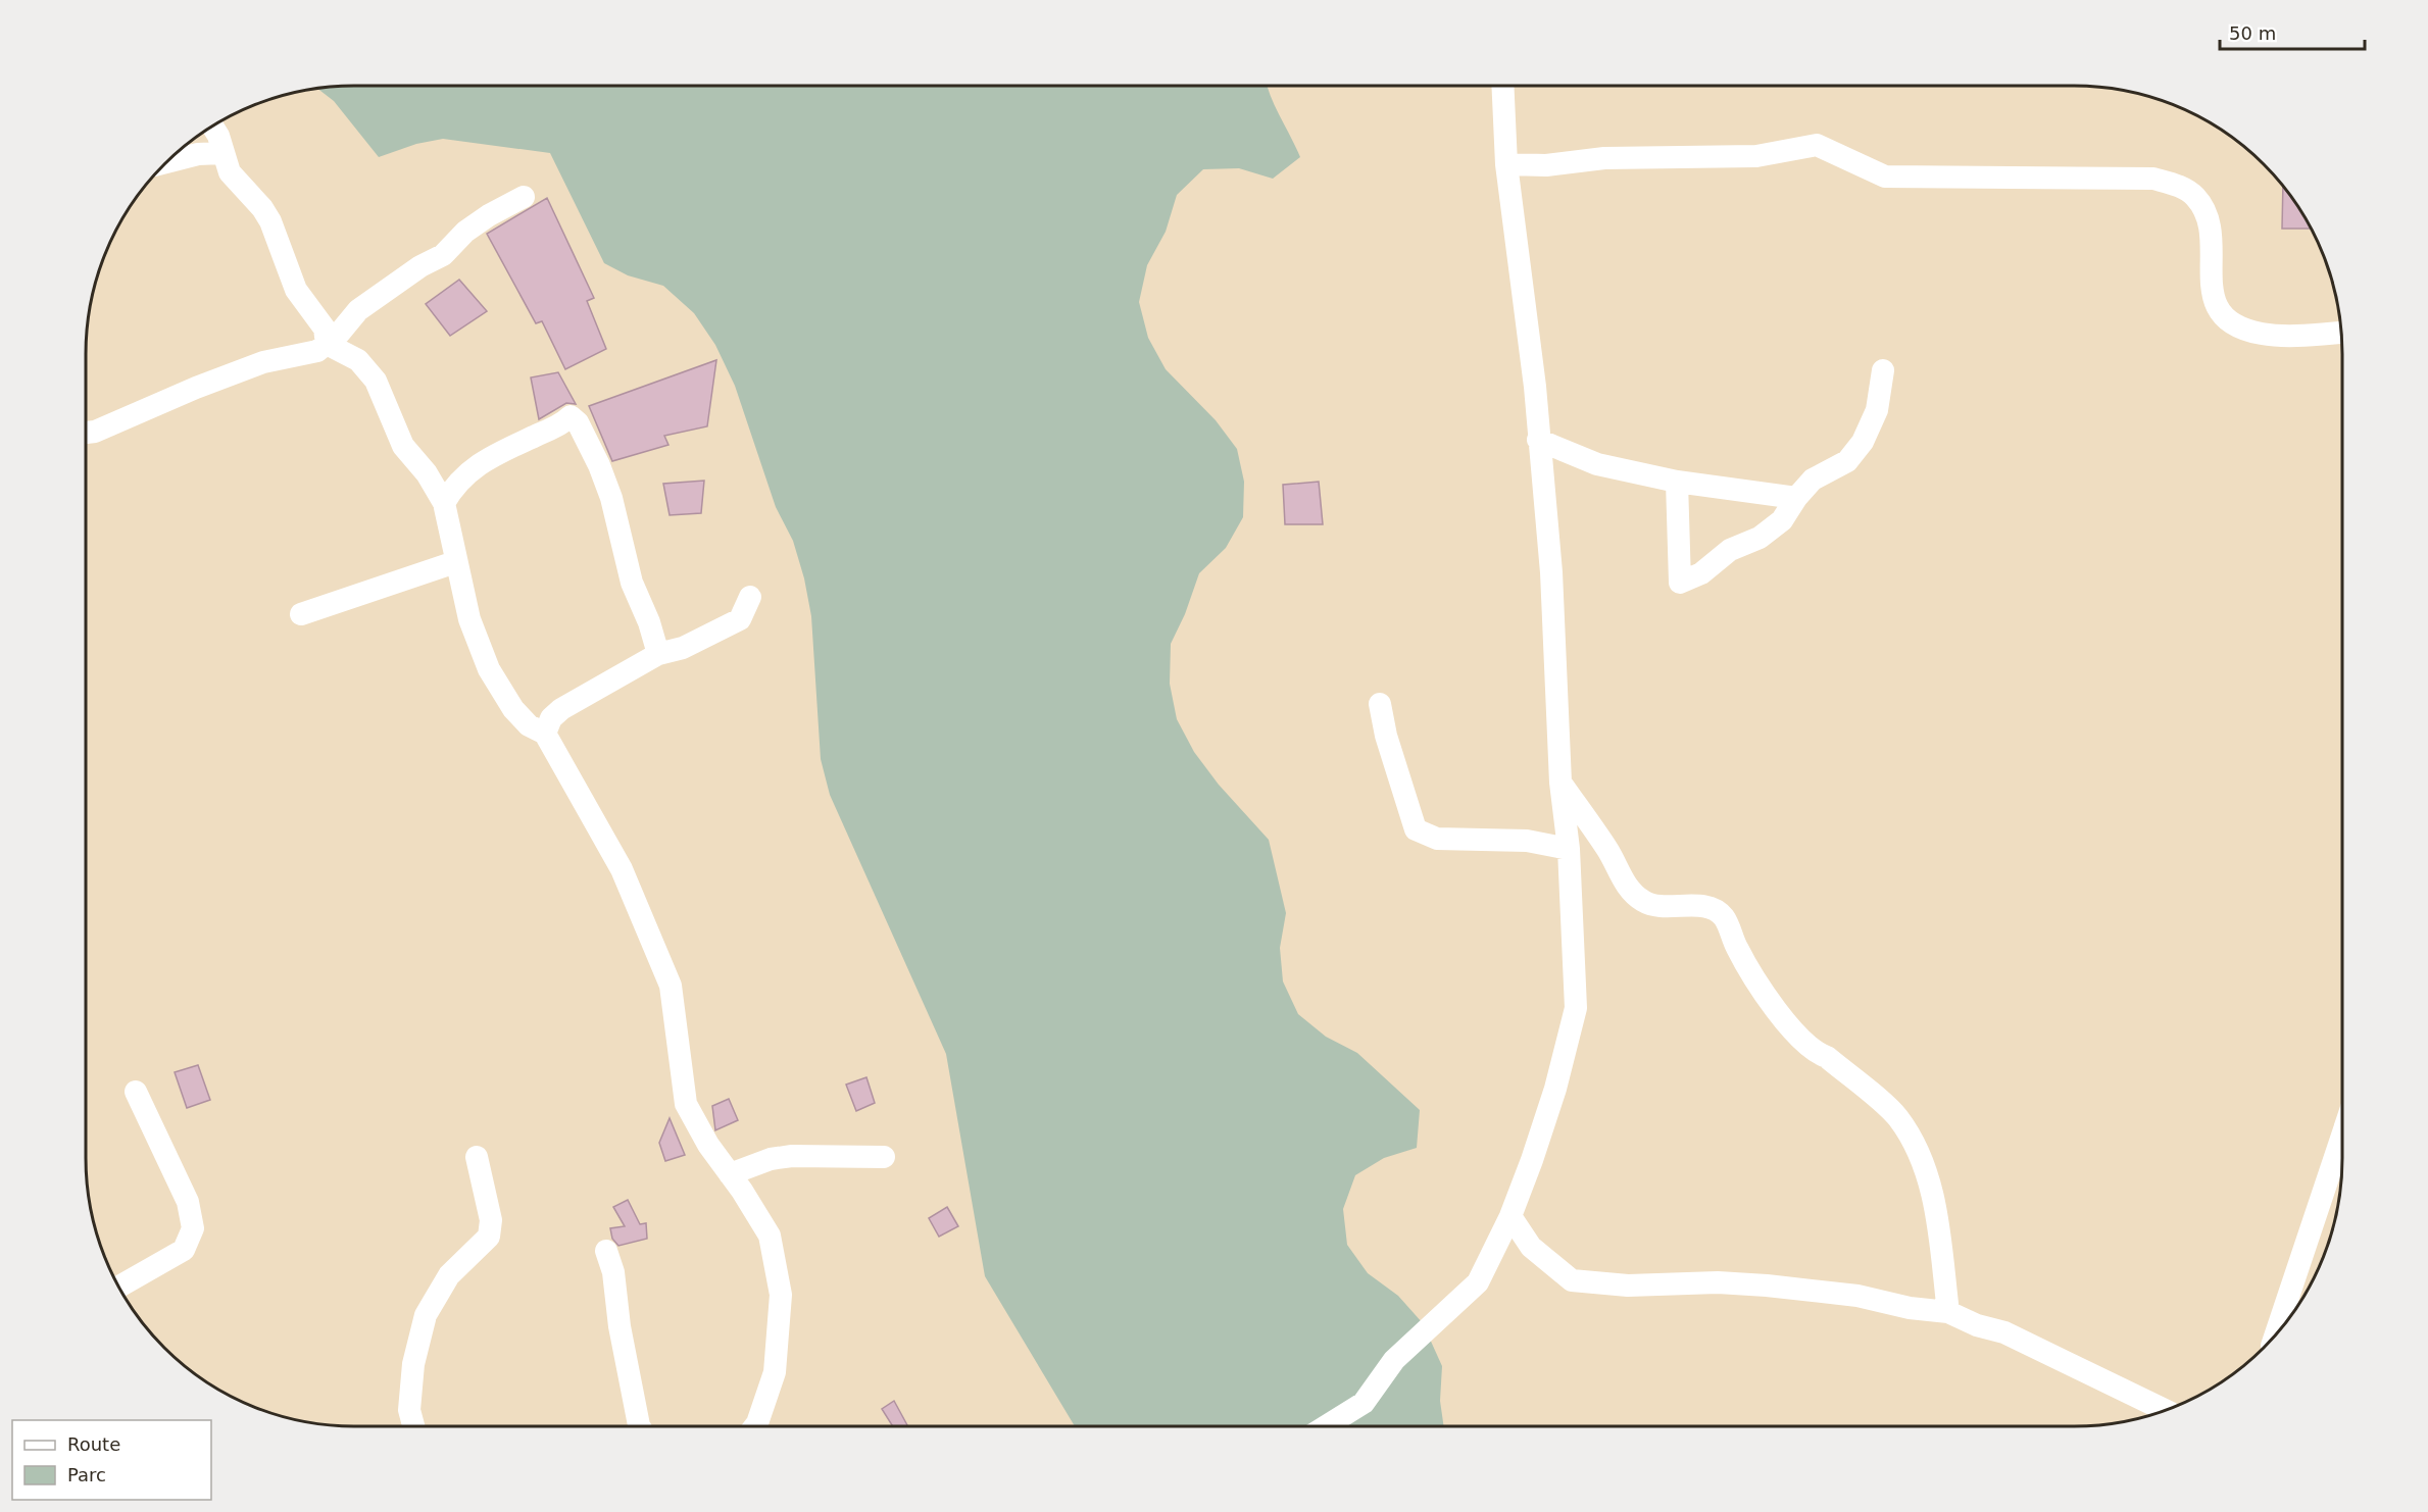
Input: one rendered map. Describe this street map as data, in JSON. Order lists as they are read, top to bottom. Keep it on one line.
{"legend":["Route","Parc"],"scale_bar":"50 m"}
